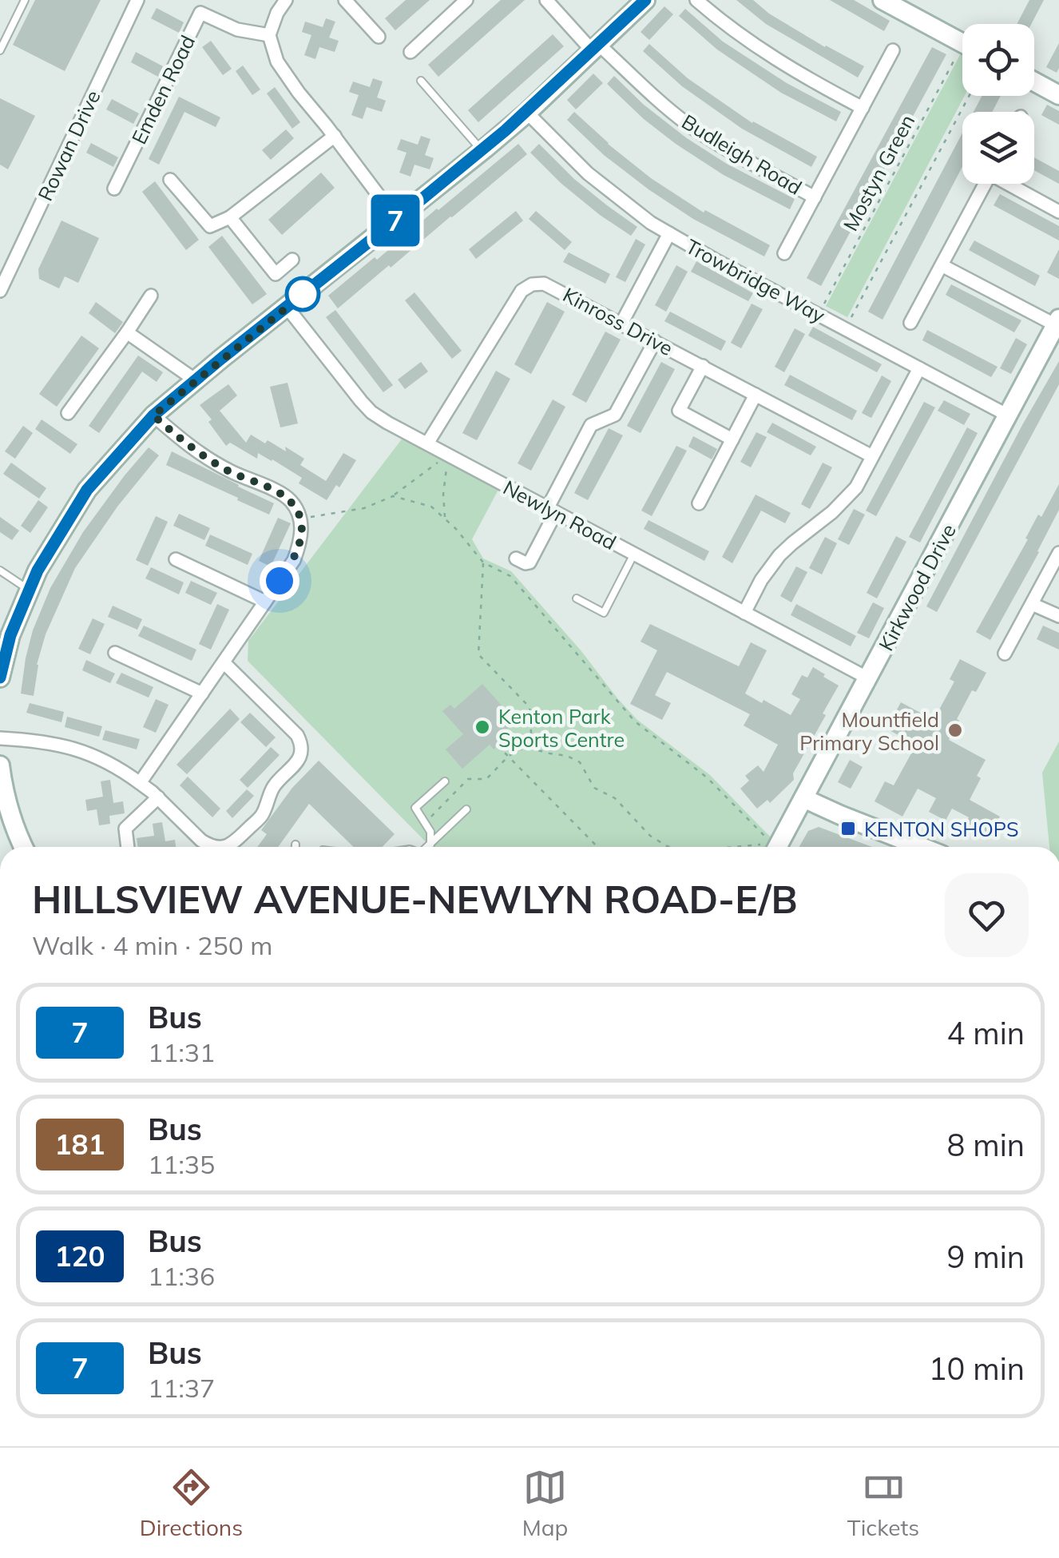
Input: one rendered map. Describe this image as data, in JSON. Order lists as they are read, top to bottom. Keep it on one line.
{"streets":{"street":["Emden Road","Rowan Drive","Budleigh Road","Trowbridge Way","Kinross Drive","Newlyn Road","Kirkwood Drive"],"path":["Mostyn Green"]},"crossings":[["Mostyn Green","Trowbridge Way"],["Trowbridge Way","Kirkwood Drive"],["Kinross Drive","Newlyn Road"],["Newlyn Road","Kirkwood Drive"]],"places":{"other":["Kenton Park Sports Centre","Mountfield Primary School"],"transit":["KENTON SHOPS"]},"lines":["bus line 7"],"page":{"on_map":"7","heading":["HILLSVIEW AVENUE-NEWLYN ROAD-E/B","Walk · 4 min · 250 m"],"list":[{"mark":"7","name":"Bus","note":"11:31","value":"4 min"},{"mark":"181","name":"Bus","note":"11:35","value":"8 min"},{"mark":"120","name":"Bus","note":"11:36","value":"9 min"},{"mark":"7","name":"Bus","note":"11:37","value":"10 min"}],"tabs":["Directions","Map","Tickets"]}}
